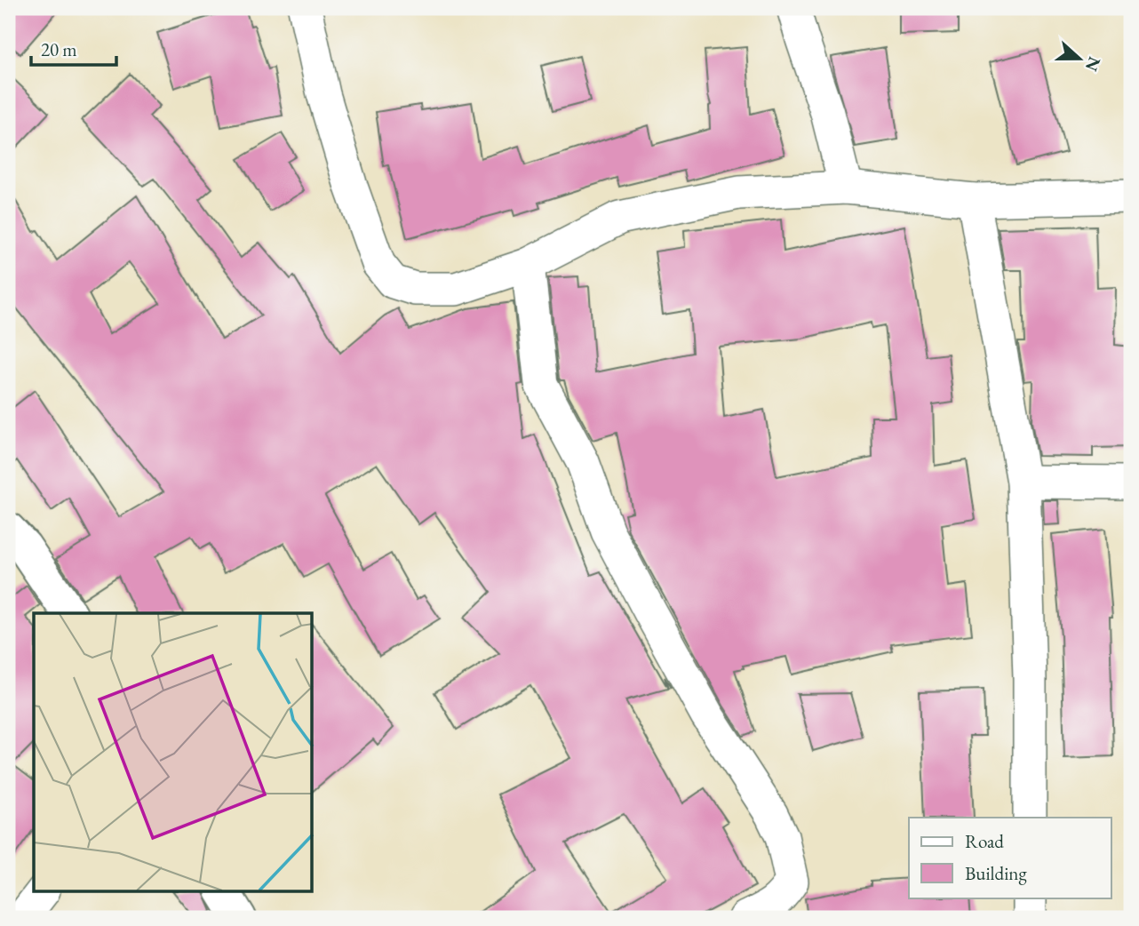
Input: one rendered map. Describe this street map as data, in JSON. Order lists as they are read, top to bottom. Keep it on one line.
{"legend":["Road","Building"],"scale_bar":"20 m","north":"right"}
